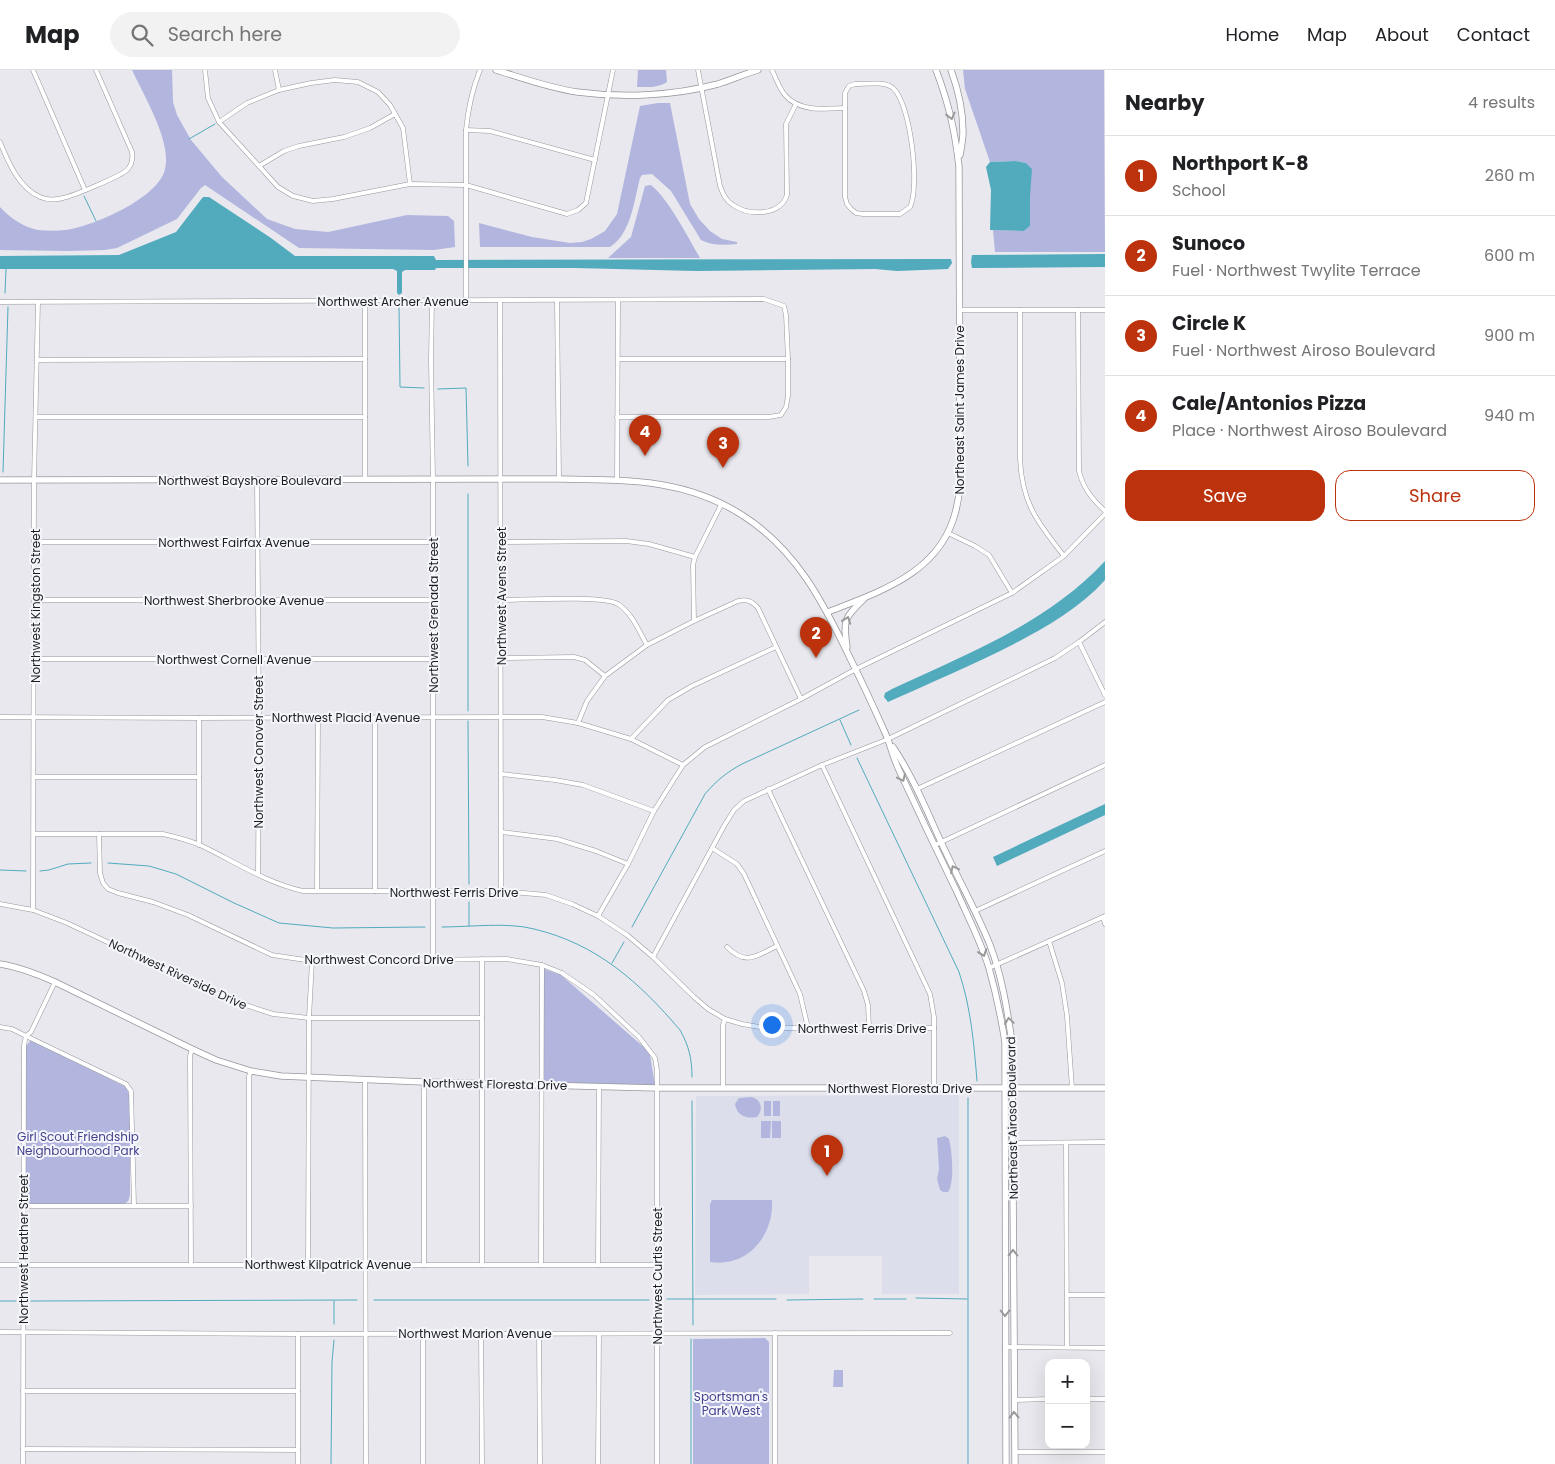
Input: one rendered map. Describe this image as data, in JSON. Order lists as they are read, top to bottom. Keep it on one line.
{"streets":{"main road":["Northeast Saint James Drive","Northwest Bayshore Boulevard","Northwest Floresta Drive","Northeast Airoso Boulevard"],"street":["Northwest Archer Avenue","Northwest Fairfax Avenue","Northwest Avens Street","Northwest Sherbrooke Avenue","Northwest Kingston Street","Northwest Grenada Street","Northwest Cornell Avenue","Northwest Placid Avenue","Northwest Conover Street","Northwest Ferris Drive","Northwest Concord Drive","Northwest Riverside Drive","Northwest Heather Street","Northwest Kilpatrick Avenue","Northwest Curtis Street","Northwest Marion Avenue"]},"crossings":[["Northwest Archer Avenue","Northwest Avens Street"],["Northwest Archer Avenue","Northwest Kingston Street"],["Northwest Archer Avenue","Northwest Grenada Street"],["Northeast Saint James Drive","Northeast Airoso Boulevard"],["Northwest Bayshore Boulevard","Northwest Avens Street"],["Northwest Bayshore Boulevard","Northwest Kingston Street"],["Northwest Bayshore Boulevard","Northwest Grenada Street"],["Northwest Bayshore Boulevard","Northwest Conover Street"],["Northwest Bayshore Boulevard","Northeast Airoso Boulevard"],["Northwest Fairfax Avenue","Northwest Kingston Street"],["Northwest Fairfax Avenue","Northwest Grenada Street"],["Northwest Fairfax Avenue","Northwest Conover Street"],["Northwest Avens Street","Northwest Placid Avenue"],["Northwest Avens Street","Northwest Ferris Drive"],["Northwest Sherbrooke Avenue","Northwest Kingston Street"],["Northwest Sherbrooke Avenue","Northwest Grenada Street"],["Northwest Sherbrooke Avenue","Northwest Conover Street"],["Northwest Kingston Street","Northwest Cornell Avenue"],["Northwest Kingston Street","Northwest Placid Avenue"],["Northwest Kingston Street","Northwest Ferris Drive"],["Northwest Kingston Street","Northwest Riverside Drive"],["Northwest Grenada Street","Northwest Cornell Avenue"],["Northwest Grenada Street","Northwest Placid Avenue"],["Northwest Grenada Street","Northwest Ferris Drive"],["Northwest Grenada Street","Northwest Concord Drive"],["Northwest Cornell Avenue","Northwest Conover Street"],["Northwest Placid Avenue","Northwest Conover Street"],["Northwest Conover Street","Northwest Ferris Drive"],["Northwest Ferris Drive","Northwest Concord Drive"],["Northwest Concord Drive","Northwest Floresta Drive"],["Northwest Concord Drive","Northwest Curtis Street"],["Northwest Floresta Drive","Northeast Airoso Boulevard"],["Northwest Floresta Drive","Northwest Heather Street"],["Northwest Floresta Drive","Northwest Curtis Street"],["Northwest Heather Street","Northwest Kilpatrick Avenue"],["Northwest Heather Street","Northwest Marion Avenue"],["Northwest Kilpatrick Avenue","Northwest Curtis Street"],["Northwest Curtis Street","Northwest Marion Avenue"]],"parks":["Girl Scout Friendship Neighbourhood Park","Sportsman's Park West"],"page":{"header":"Map","search":"Search here","nav":["Home","Map","About","Contact"],"heading":["Nearby","4 results"],"list":[{"mark":"1","name":"Northport K-8","note":"School","value":"260 m"},{"mark":"2","name":"Sunoco","note":"Fuel · Northwest Twylite Terrace","value":"600 m"},{"mark":"3","name":"Circle K","note":"Fuel · Northwest Airoso Boulevard","value":"900 m"},{"mark":"4","name":"Cale/Antonios Pizza","note":"Place · Northwest Airoso Boulevard","value":"940 m"}],"pins":["4","3","2","1"],"buttons":["Save","Share"],"map_buttons":["+","−"]}}
